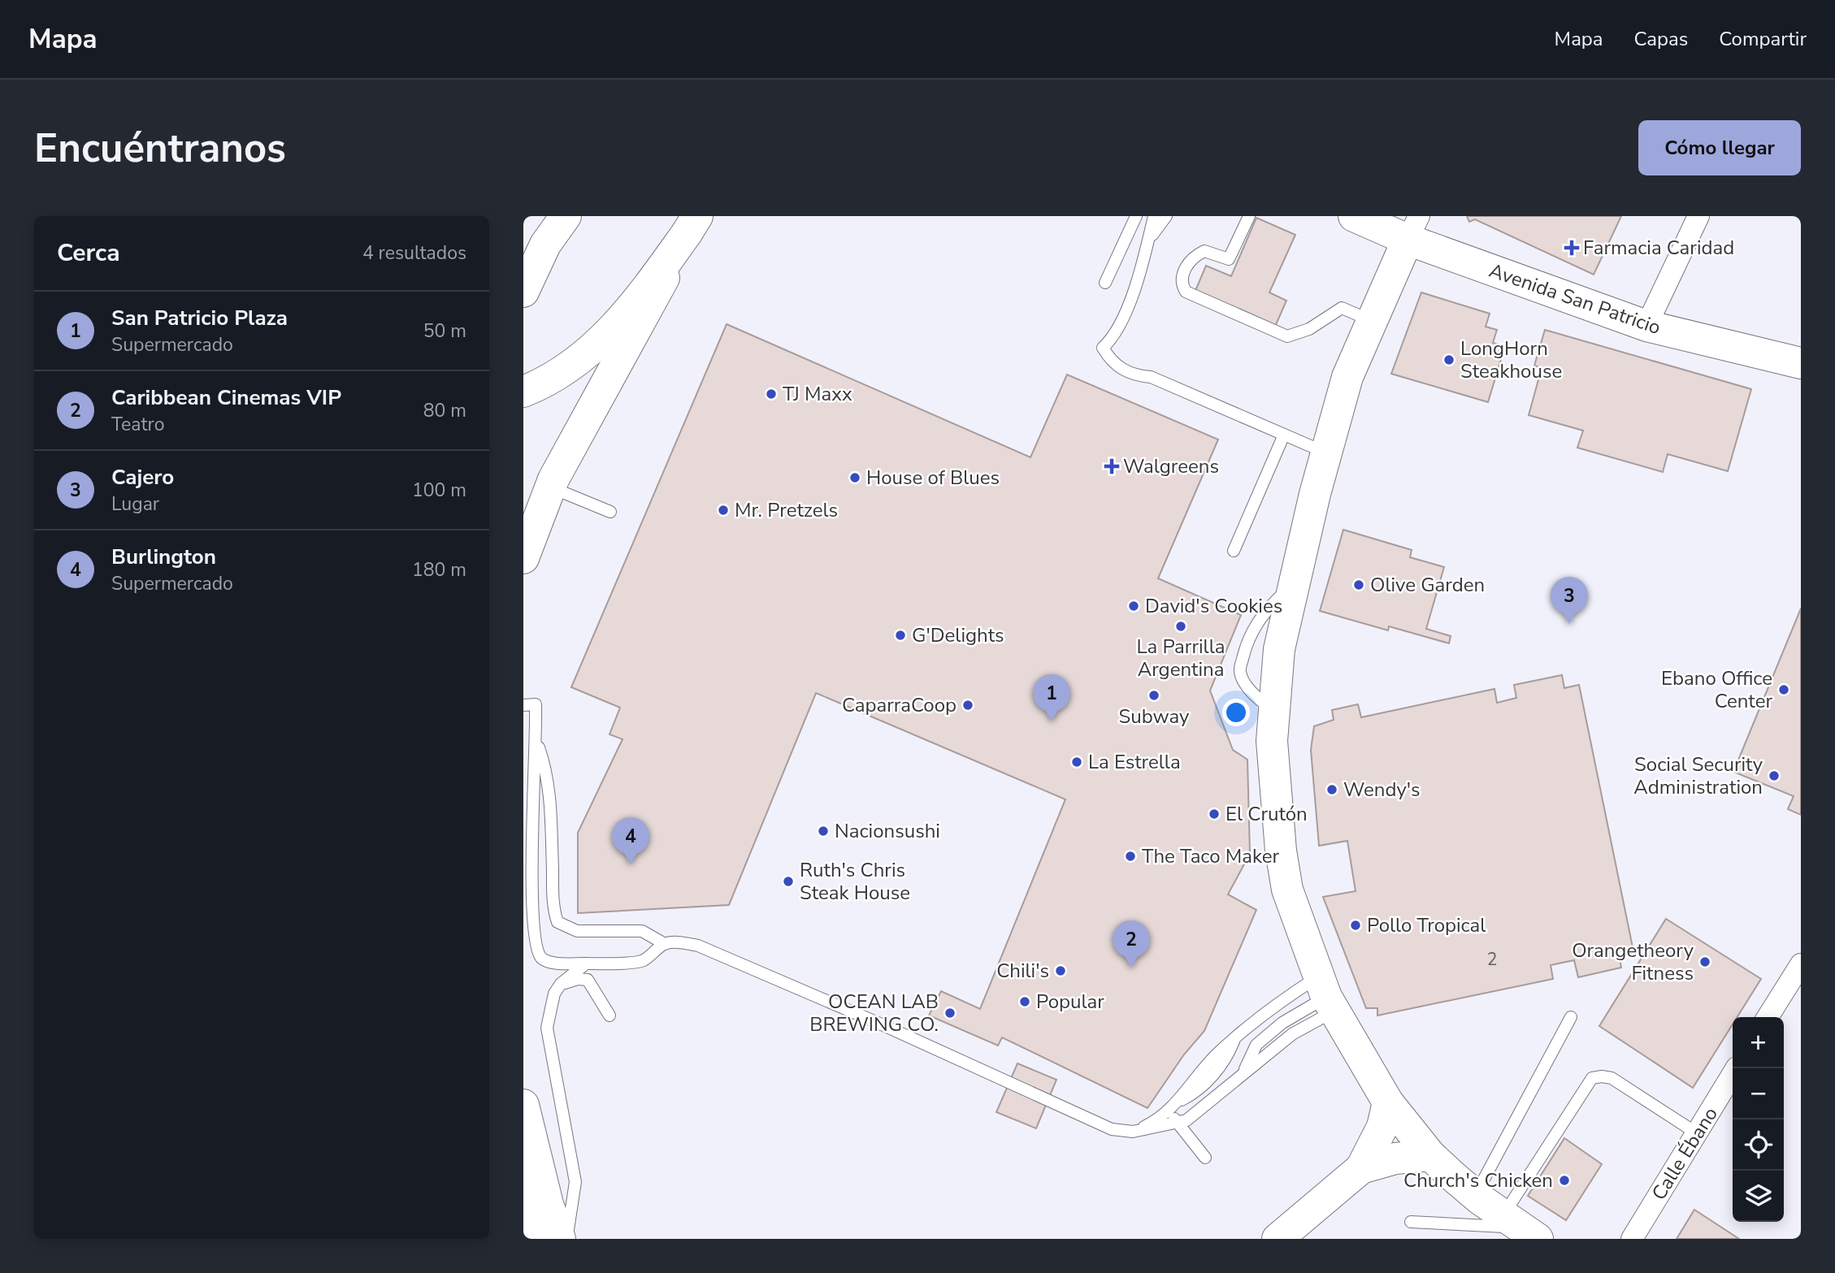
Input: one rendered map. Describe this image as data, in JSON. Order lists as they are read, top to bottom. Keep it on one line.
{"streets":{"main road":["Avenida San Patricio"],"street":["Calle Ébano"]},"places":{"health":["Farmacia Caridad","Walgreens"],"other":["LongHorn Steakhouse","TJ Maxx","House of Blues","Mr. Pretzels","Olive Garden","David's Cookies","La Parrilla Argentina","G'Delights","Ebano Office Center","Subway","CaparraCoop","La Estrella","Social Security Administration","Wendy's","El Crutón","Nacionsushi","The Taco Maker","Ruth's Chris Steak House","Pollo Tropical","Orangetheory Fitness","Chili's","Popular","OCEAN LAB BREWING CO.","Church's Chicken"]},"house_numbers":["2"],"page":{"header":"Mapa","nav":["Mapa","Capas","Compartir"],"buttons":"Cómo llegar","title":"Encuéntranos","heading":["Cerca","4 resultados"],"list":[{"mark":"1","name":"San Patricio Plaza","note":"Supermercado","value":"50 m"},{"mark":"2","name":"Caribbean Cinemas VIP","note":"Teatro","value":"80 m"},{"mark":"3","name":"Cajero","note":"Lugar","value":"100 m"},{"mark":"4","name":"Burlington","note":"Supermercado","value":"180 m"}],"pins":["3","1","4","2"],"map_buttons":["+","−"]}}
